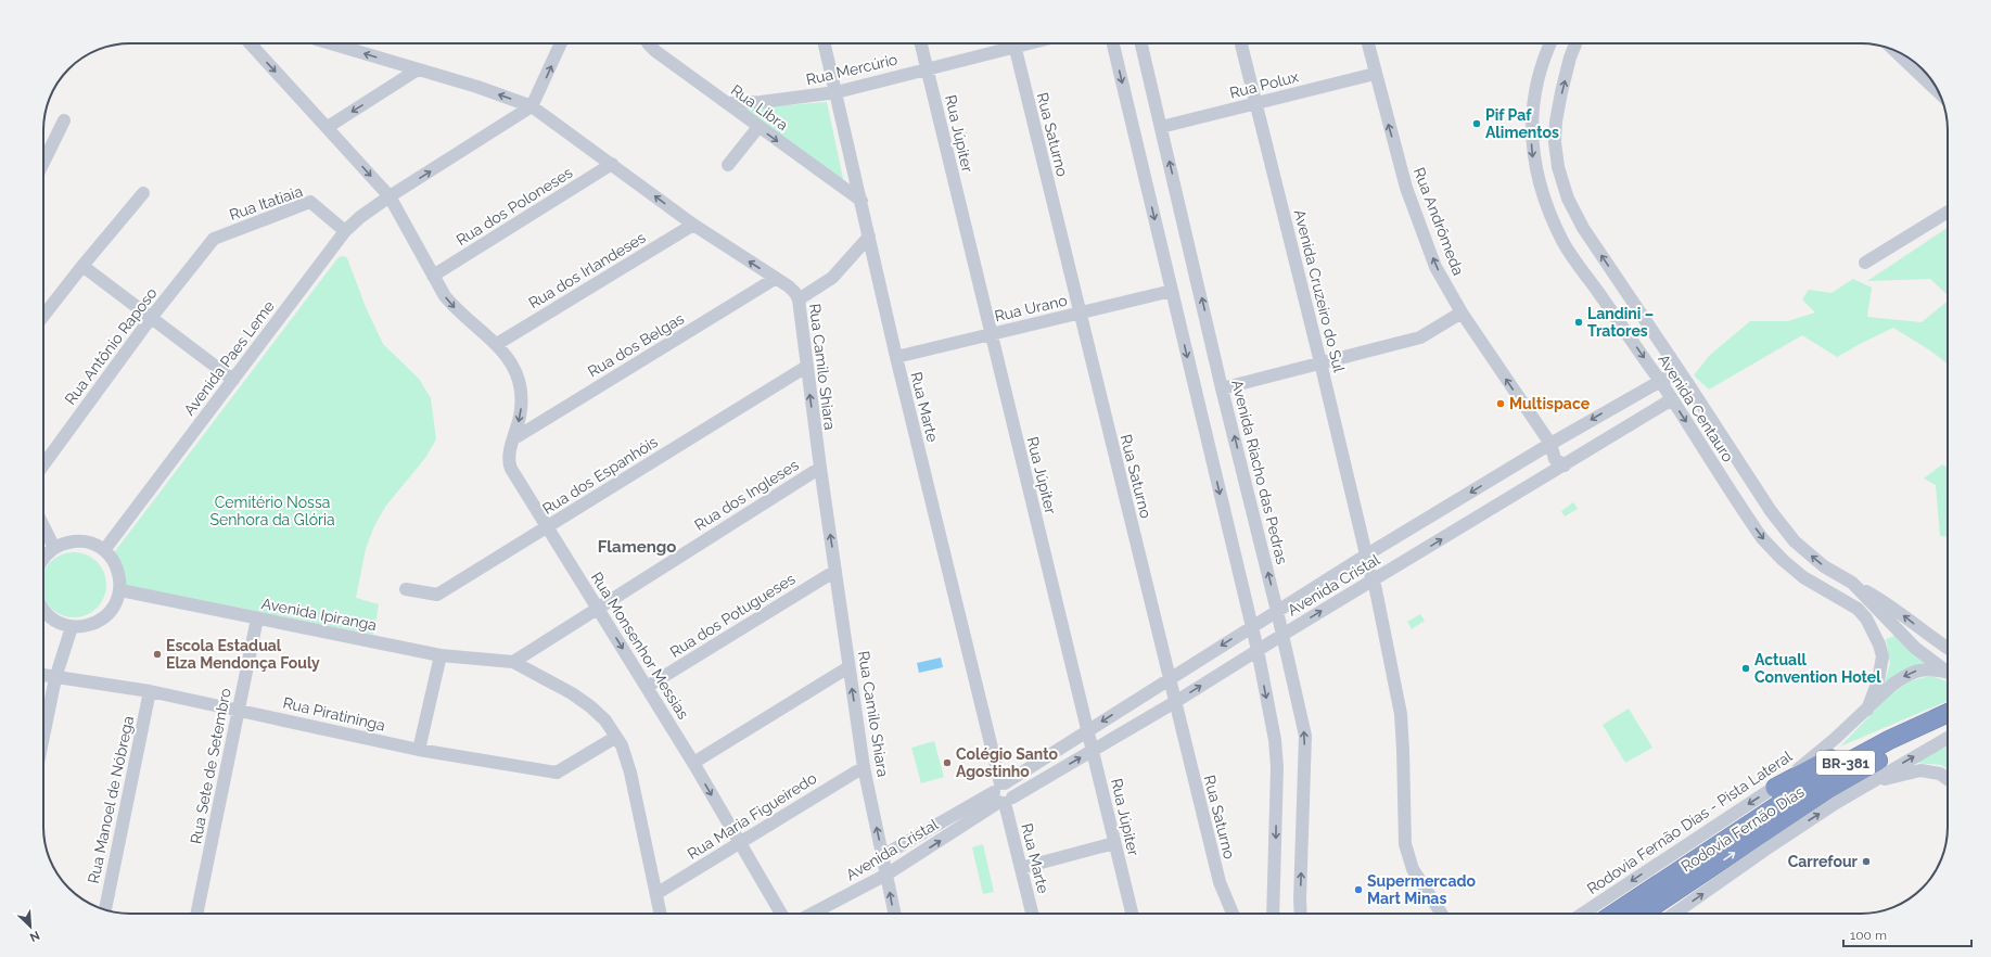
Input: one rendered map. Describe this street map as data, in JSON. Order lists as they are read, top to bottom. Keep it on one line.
{"streets":{"highway":["BR-381","Rodovia Fernão Dias"],"street":["Rua Mercúrio","Rua Polux","Rua Libra","Rua Júpiter","Rua Saturno","Rua Itatiaia","Rua dos Poloneses","Rua Andrômeda","Rua dos Irlandeses","Avenida Cruzeiro do Sul","Rua Urano","Rua dos Belgas","Rua Antônio Raposo","Avenida Paes Leme","Rua Camilo Shiara","Rua Marte","Avenida Centauro","Avenida Riacho das Pedras","Rua dos Espanhóis","Rua dos Ingleses","Avenida Cristal","Avenida Ipiranga","Rua dos Potugueses","Rua Monsenhor Messias","Rua Piratininga","Rua Sete de Setembro","Rua Manoel de Nóbrega","Rua Maria Figueiredo","Rodovia Fernão Dias - Pista Lateral"]},"crossings":[["Rua Mercúrio","Rua Libra"],["Rua Mercúrio","Rua Júpiter"],["Rua Mercúrio","Rua Marte"],["Rua Polux","Rua Andrômeda"],["Rua Polux","Avenida Cruzeiro do Sul"],["Rua Polux","Avenida Riacho das Pedras"],["Rua Libra","Rua Marte"],["Rua Júpiter","Rua Urano"],["Rua Júpiter","Avenida Cristal"],["Rua Saturno","Rua Urano"],["Rua Saturno","Avenida Cristal"],["Rua Itatiaia","Rua Antônio Raposo"],["Rua Itatiaia","Avenida Paes Leme"],["Rua dos Poloneses","Rua Camilo Shiara"],["Rua dos Poloneses","Rua Monsenhor Messias"],["Rua Andrômeda","Avenida Cristal"],["Rua dos Irlandeses","Rua Camilo Shiara"],["Rua dos Irlandeses","Rua Monsenhor Messias"],["Avenida Cruzeiro do Sul","Avenida Cristal"],["Rua Urano","Rua Marte"],["Rua dos Belgas","Rua Camilo Shiara"],["Rua dos Belgas","Rua Monsenhor Messias"],["Avenida Paes Leme","Rua Camilo Shiara"],["Avenida Paes Leme","Rua Monsenhor Messias"],["Rua Camilo Shiara","Rua dos Espanhóis"],["Rua Camilo Shiara","Rua dos Ingleses"],["Rua Camilo Shiara","Avenida Cristal"],["Rua Camilo Shiara","Rua dos Potugueses"],["Rua Camilo Shiara","Rua Maria Figueiredo"],["Rua Marte","Avenida Cristal"],["Avenida Centauro","Avenida Cristal"],["Avenida Centauro","Rodovia Fernão Dias - Pista Lateral"],["Avenida Riacho das Pedras","Avenida Cristal"],["Rua dos Espanhóis","Rua Monsenhor Messias"],["Rua dos Ingleses","Avenida Ipiranga"],["Rua dos Ingleses","Rua Monsenhor Messias"],["Avenida Ipiranga","Rua Sete de Setembro"],["Rua dos Potugueses","Rua Monsenhor Messias"],["Rua Monsenhor Messias","Rua Maria Figueiredo"],["Rua Piratininga","Rua Sete de Setembro"],["Rua Piratininga","Rua Manoel de Nóbrega"],["BR-381","Rodovia Fernão Dias - Pista Lateral"]],"one_way":["Rua Libra","Rua Andrômeda","Rua Camilo Shiara"],"districts":["Flamengo"],"parks":["Cemitério Nossa Senhora da Glória"],"places":["Pif Paf Alimentos","Landini – Tratores","Multispace","Escola Estadual Elza Mendonça Fouly","Actuall Convention Hotel","Colégio Santo Agostinho","Carrefour","Supermercado Mart Minas"],"scale_bar":"100 m","north":"bottom right"}
